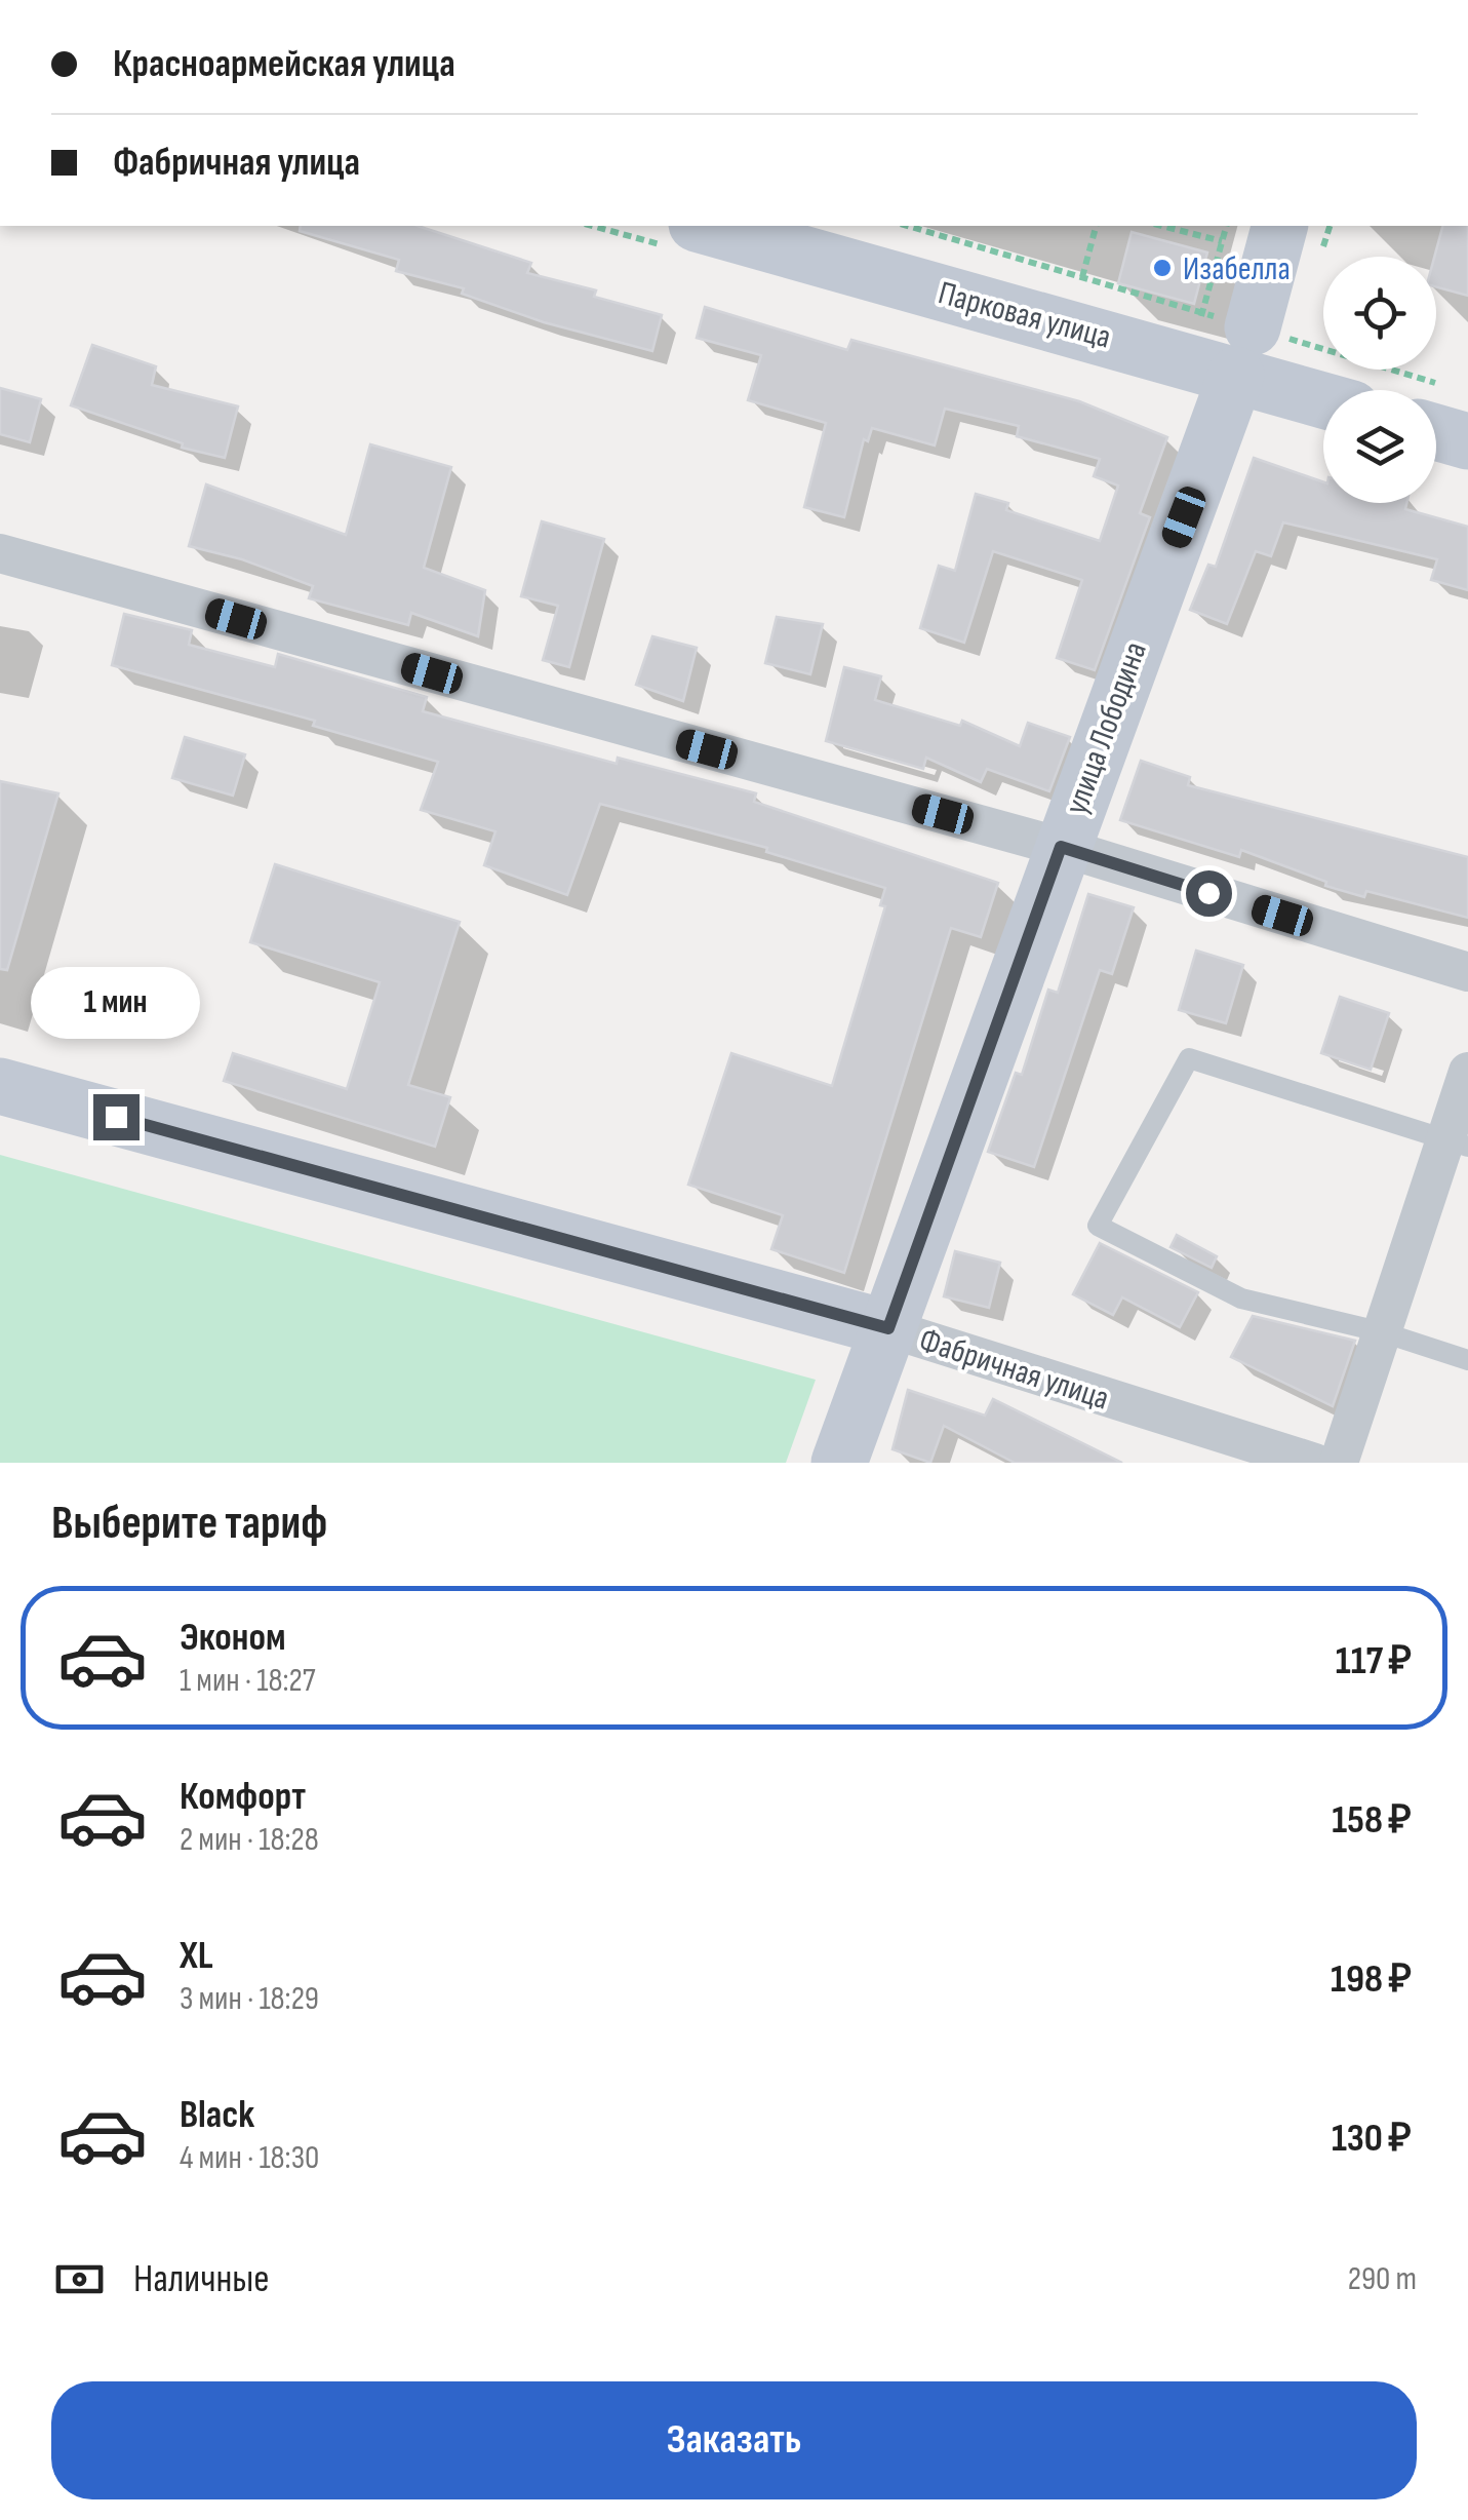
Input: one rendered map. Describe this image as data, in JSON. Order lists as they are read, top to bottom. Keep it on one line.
{"streets":{"street":["Парковая улица","улица Лободина","Фабричная улица"]},"crossings":[["Парковая улица","улица Лободина"],["улица Лободина","Фабричная улица"]],"places":["Изабелла"],"page":{"banner":["Красноармейская улица","Фабричная улица"],"bubble":"1 мин","heading":"Выберите тариф","list":[{"name":"Эконом","note":"1 мин · 18:27","value":"117 ₽"},{"name":"Комфорт","note":"2 мин · 18:28","value":"158 ₽"},{"name":"XL","note":"3 мин · 18:29","value":"198 ₽"},{"name":"Black","note":"4 мин · 18:30","value":"130 ₽"}],"pay":["Наличные","290 m"],"buttons":"Заказать"}}
